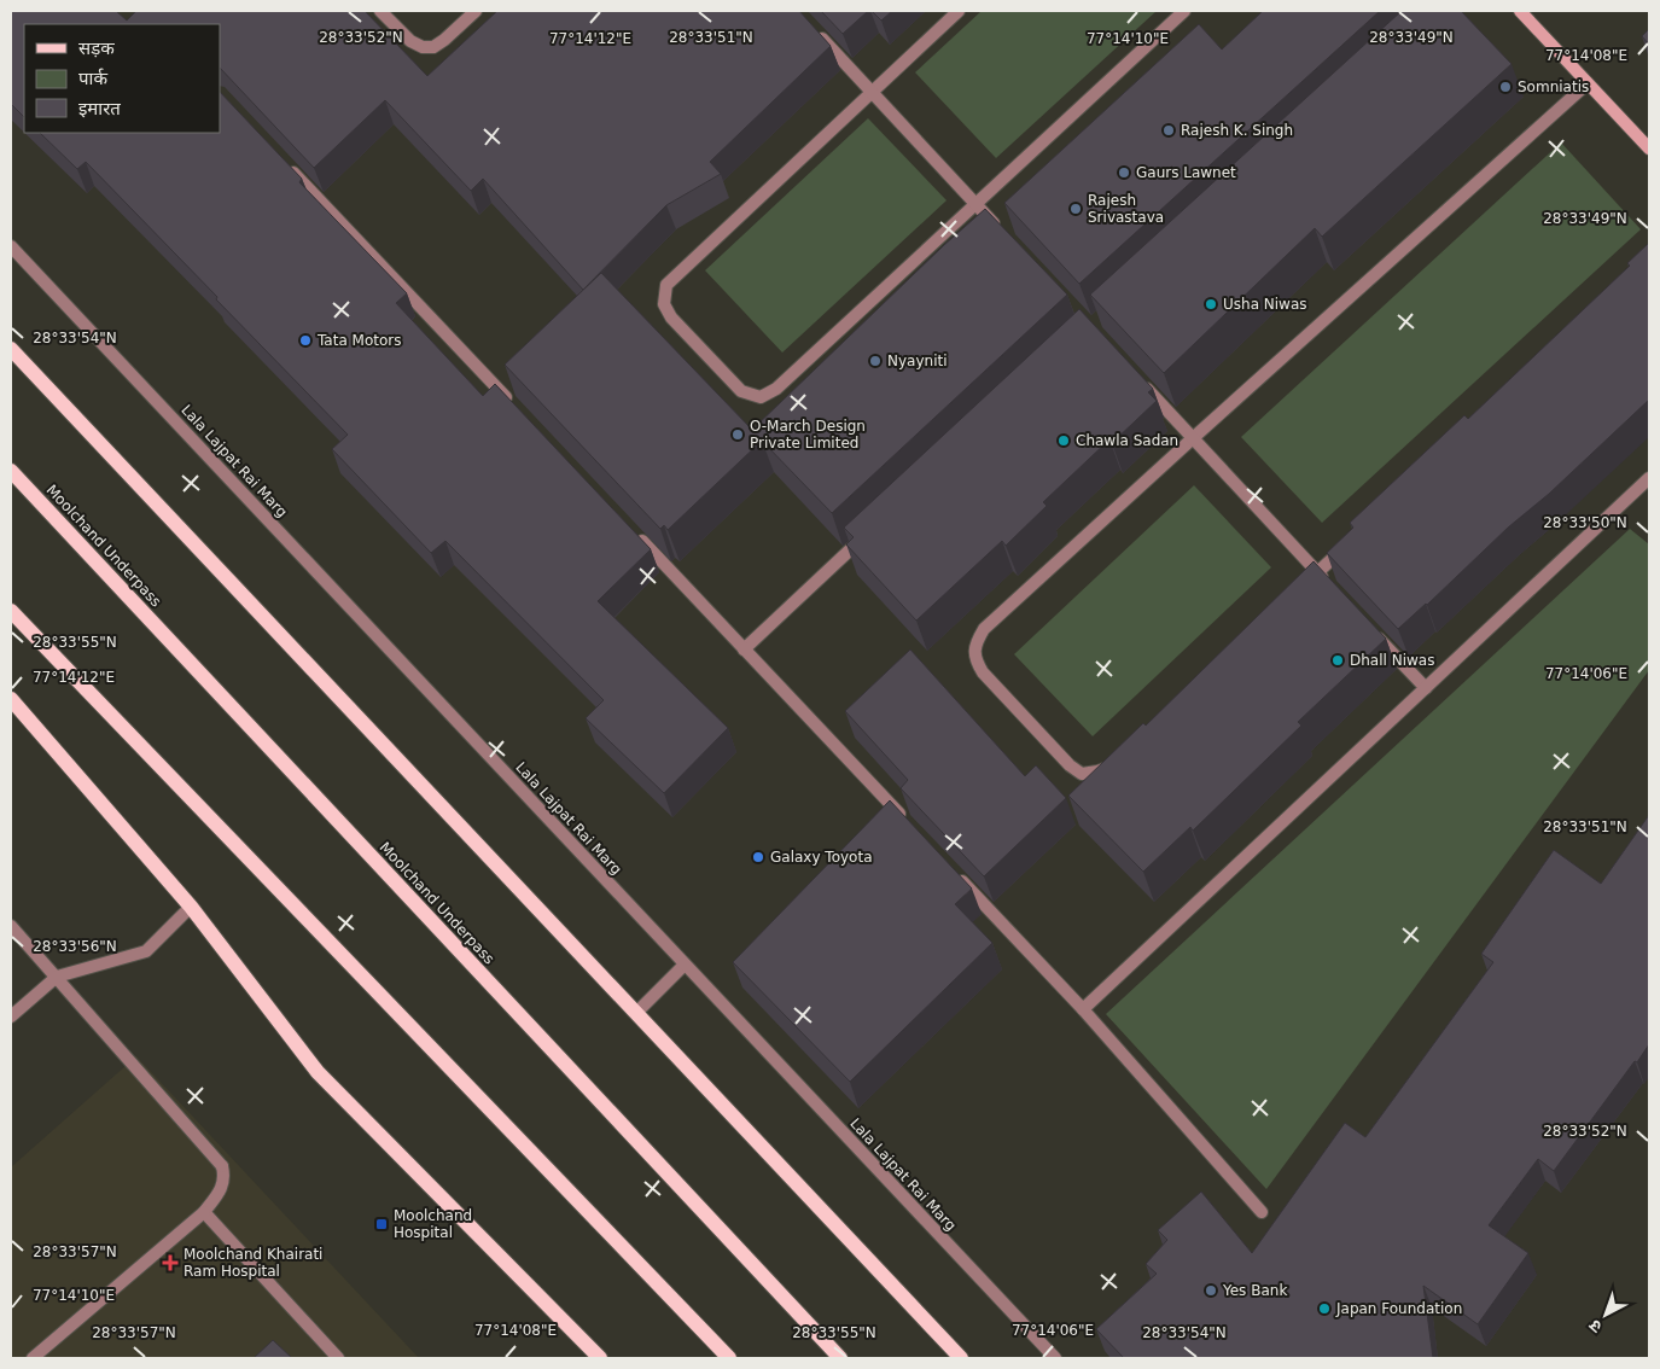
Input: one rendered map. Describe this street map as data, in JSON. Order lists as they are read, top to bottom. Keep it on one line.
{"streets":{"main road":["Moolchand Underpass"],"street":["Lala Lajpat Rai Marg"]},"places":{"other":["Somniatis","Rajesh K. Singh","Gaurs Lawnet","Rajesh Srivastava","Usha Niwas","Tata Motors","Nyayniti","O-March Design Private Limited","Chawla Sadan","Dhall Niwas","Galaxy Toyota","Yes Bank","Japan Foundation"],"transit":["Moolchand Hospital"],"health":["Moolchand Khairati Ram Hospital"]},"legend":["सड़क","पार्क","इमारत"],"north":"bottom left","coordinates":["28°33'52\"N","28°33'51\"N","28°33'49\"N","77°14'12\"E","77°14'10\"E","77°14'08\"E","28°33'54\"N","28°33'50\"N","28°33'55\"N","77°14'06\"E","28°33'56\"N","28°33'57\"N"]}
